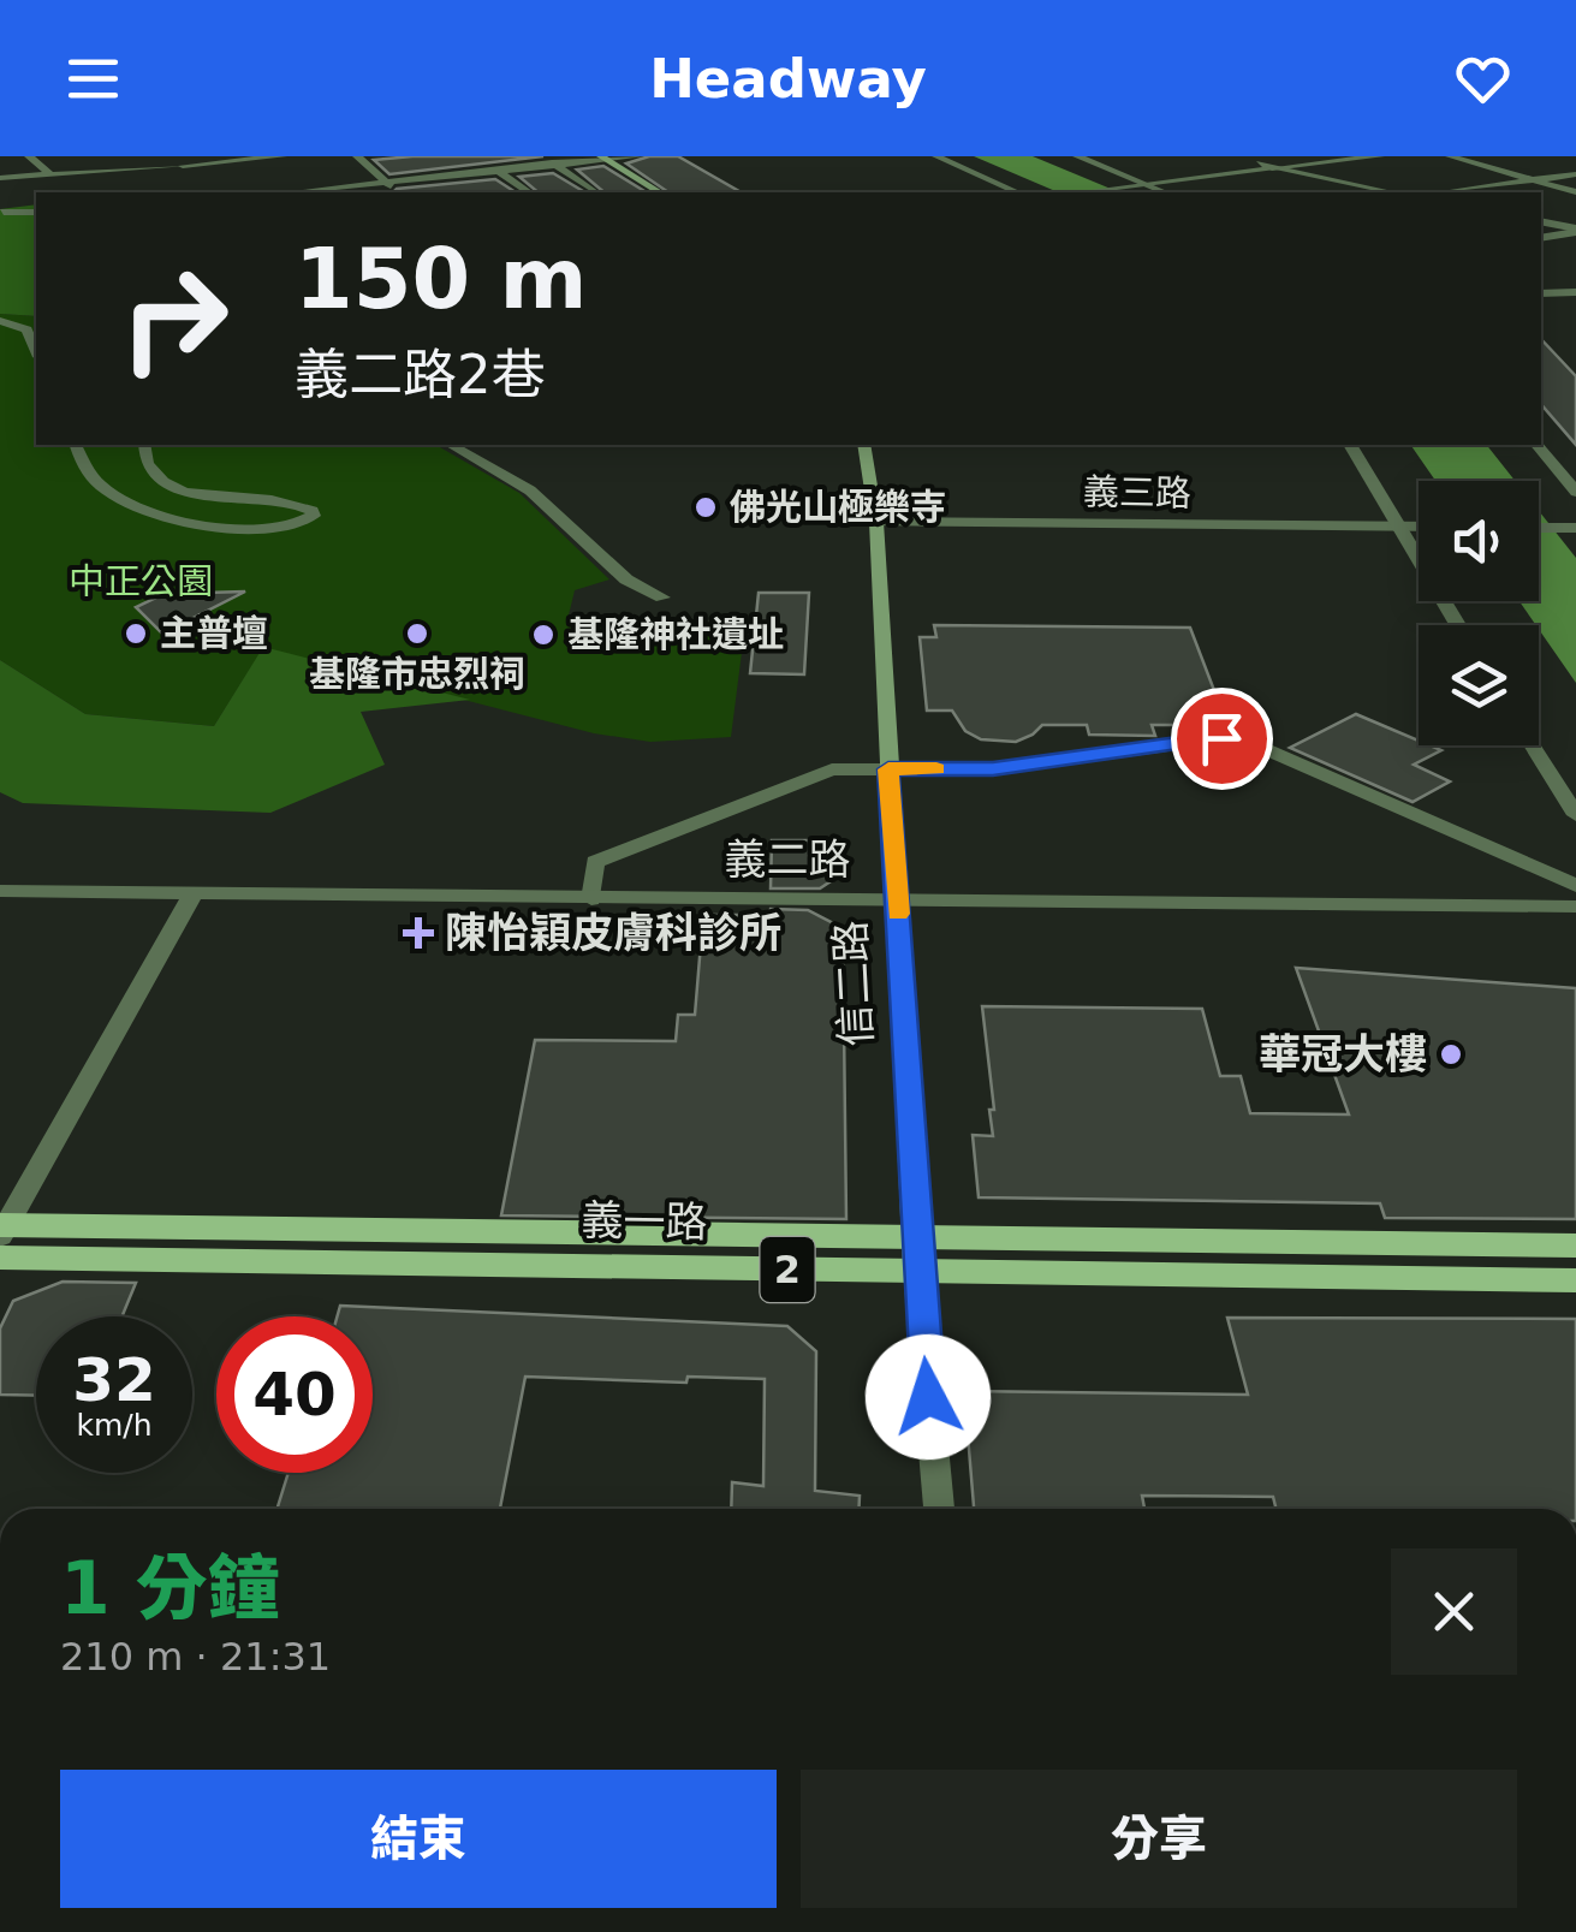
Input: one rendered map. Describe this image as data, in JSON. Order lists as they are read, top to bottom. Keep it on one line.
{"streets":{"main road":["信二路","義一路","2"],"street":["義三路","義二路"]},"crossings":[["義三路","信二路"],["義二路","信二路"],["信二路","義一路"]],"parks":["中正公園"],"places":{"other":["佛光山極樂寺","主普壇","基隆市忠烈祠","基隆神社遺址","華冠大樓"],"health":["陳怡穎皮膚科診所"]},"page":{"header":"Headway","turn":["150 m","義二路2巷"],"speed":"32 km/h","limit":"40","heading":["1 分鐘","210 m · 21:31"],"buttons":["結束","分享"]}}
